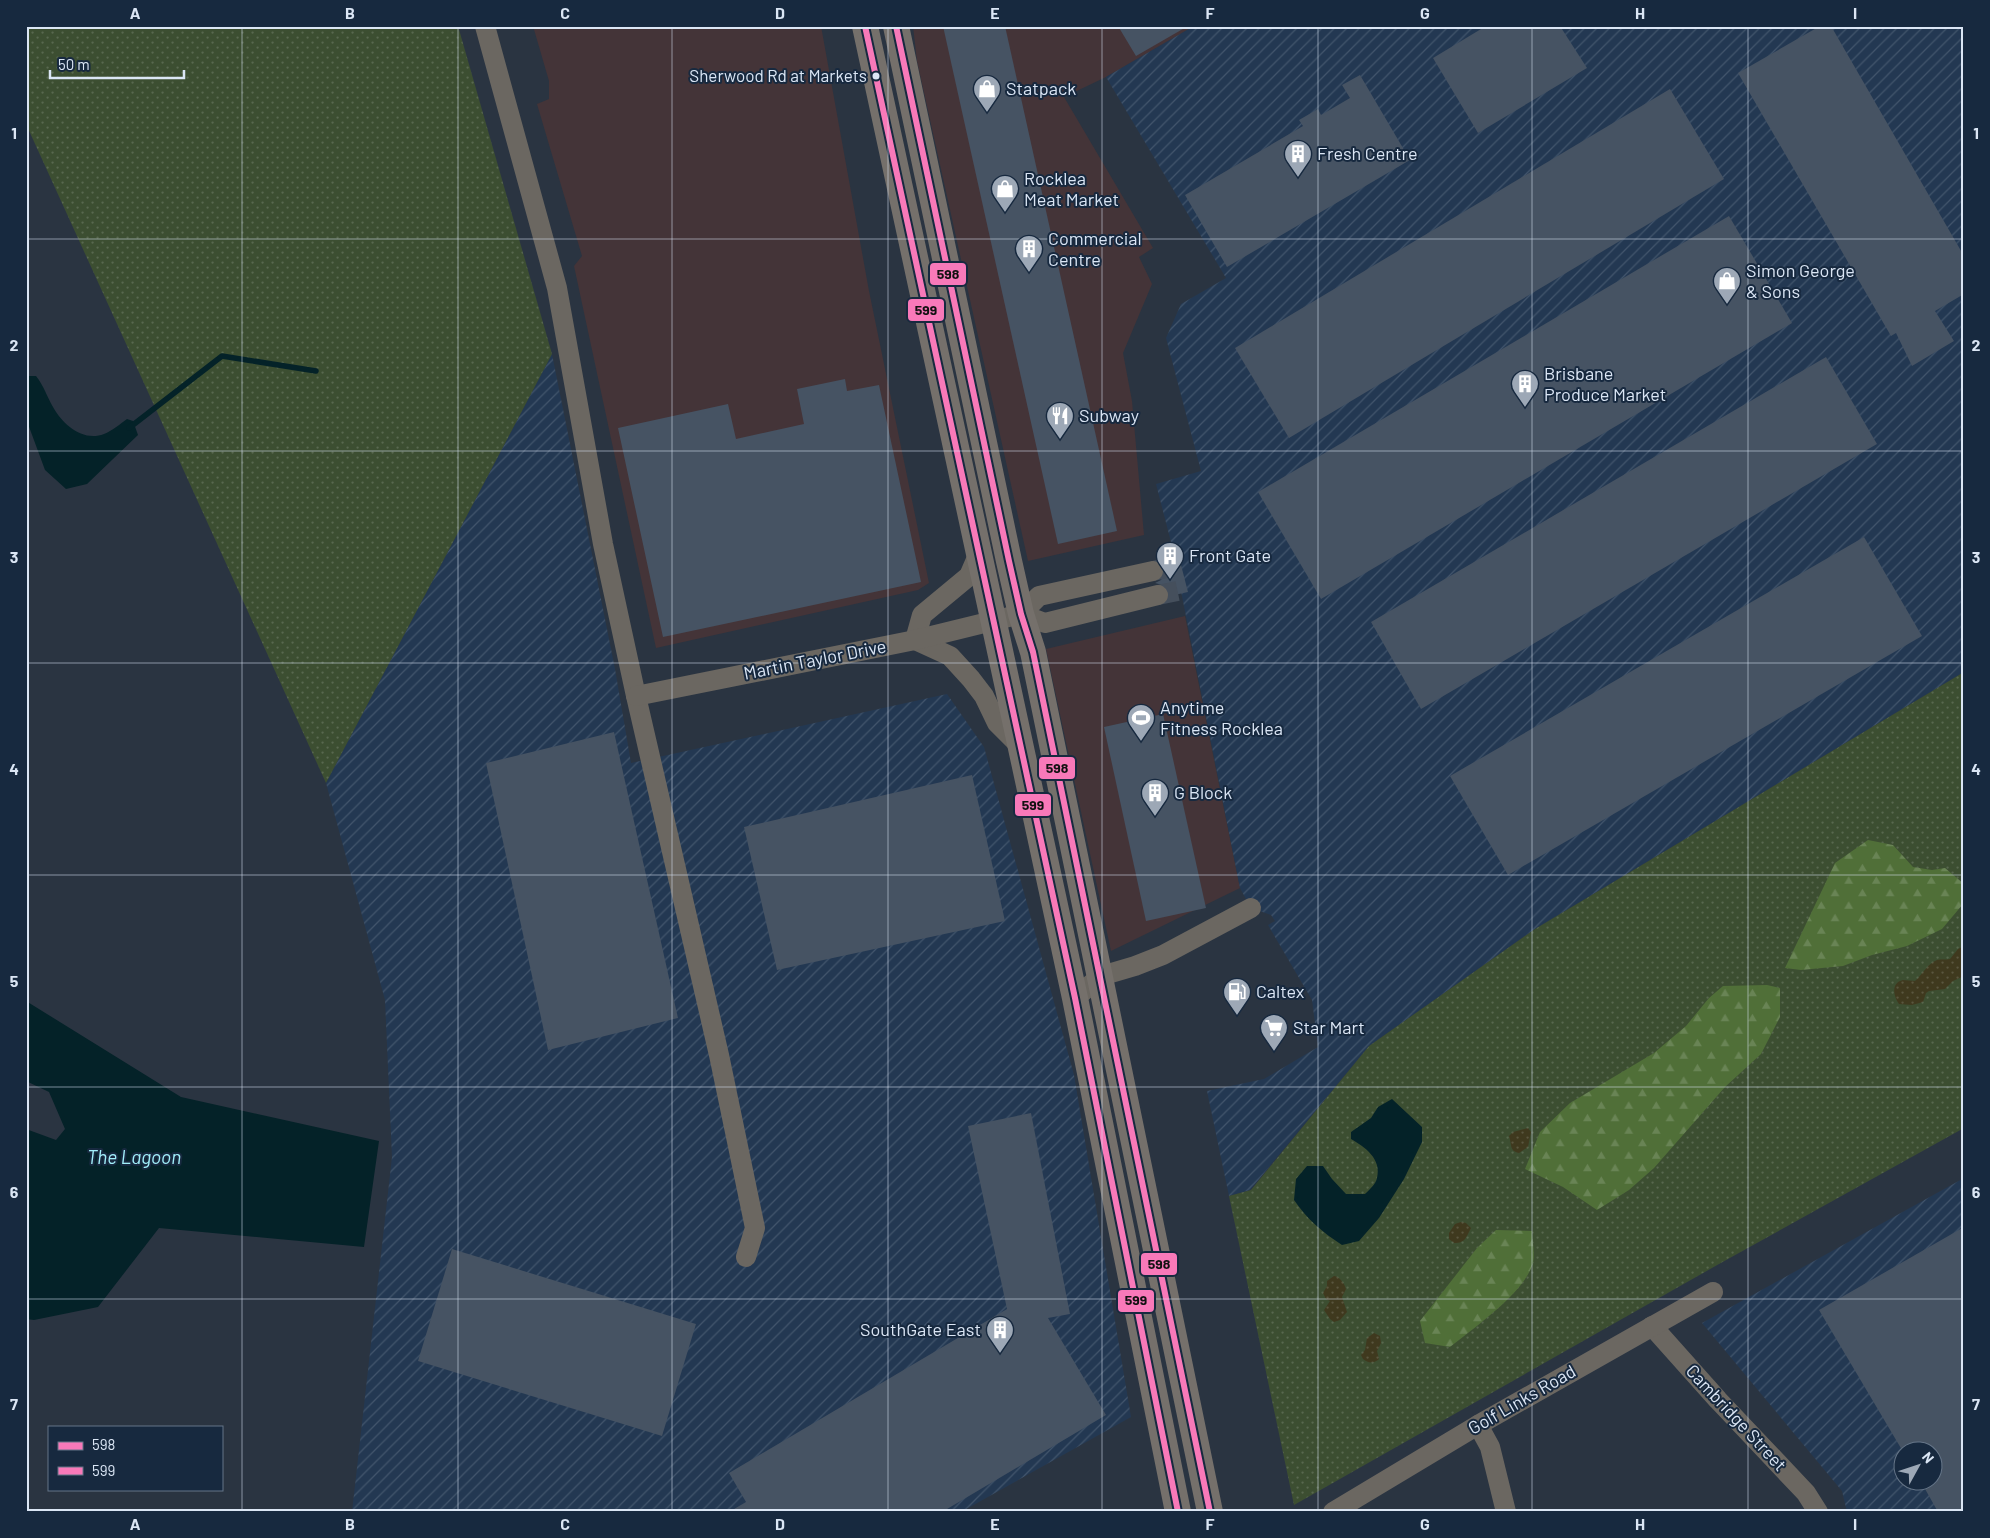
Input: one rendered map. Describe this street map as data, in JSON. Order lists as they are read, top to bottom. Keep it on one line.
{"streets":{"street":["Martin Taylor Drive","Golf Links Road","Cambridge Street"]},"crossings":[["Golf Links Road","Cambridge Street"]],"water":["The Lagoon"],"places":{"other":["Sherwood Rd at Markets"],"shop":["Statpack","Rocklea Meat Market","Simon George & Sons"],"building":["Fresh Centre","Commercial Centre","Brisbane Produce Market","Front Gate","G Block","SouthGate East"],"restaurant":["Subway"],"sports":["Anytime Fitness Rocklea"],"fuel station":["Caltex"],"supermarket":["Star Mart"]},"lines":["transit line 598","transit line 599"],"legend":["598","599"],"scale_bar":"50 m","north":"top right","grid":{"columns":["A","B","C","D","E","F","G","H","I"],"rows":["1","2","3","4","5","6","7"]}}
